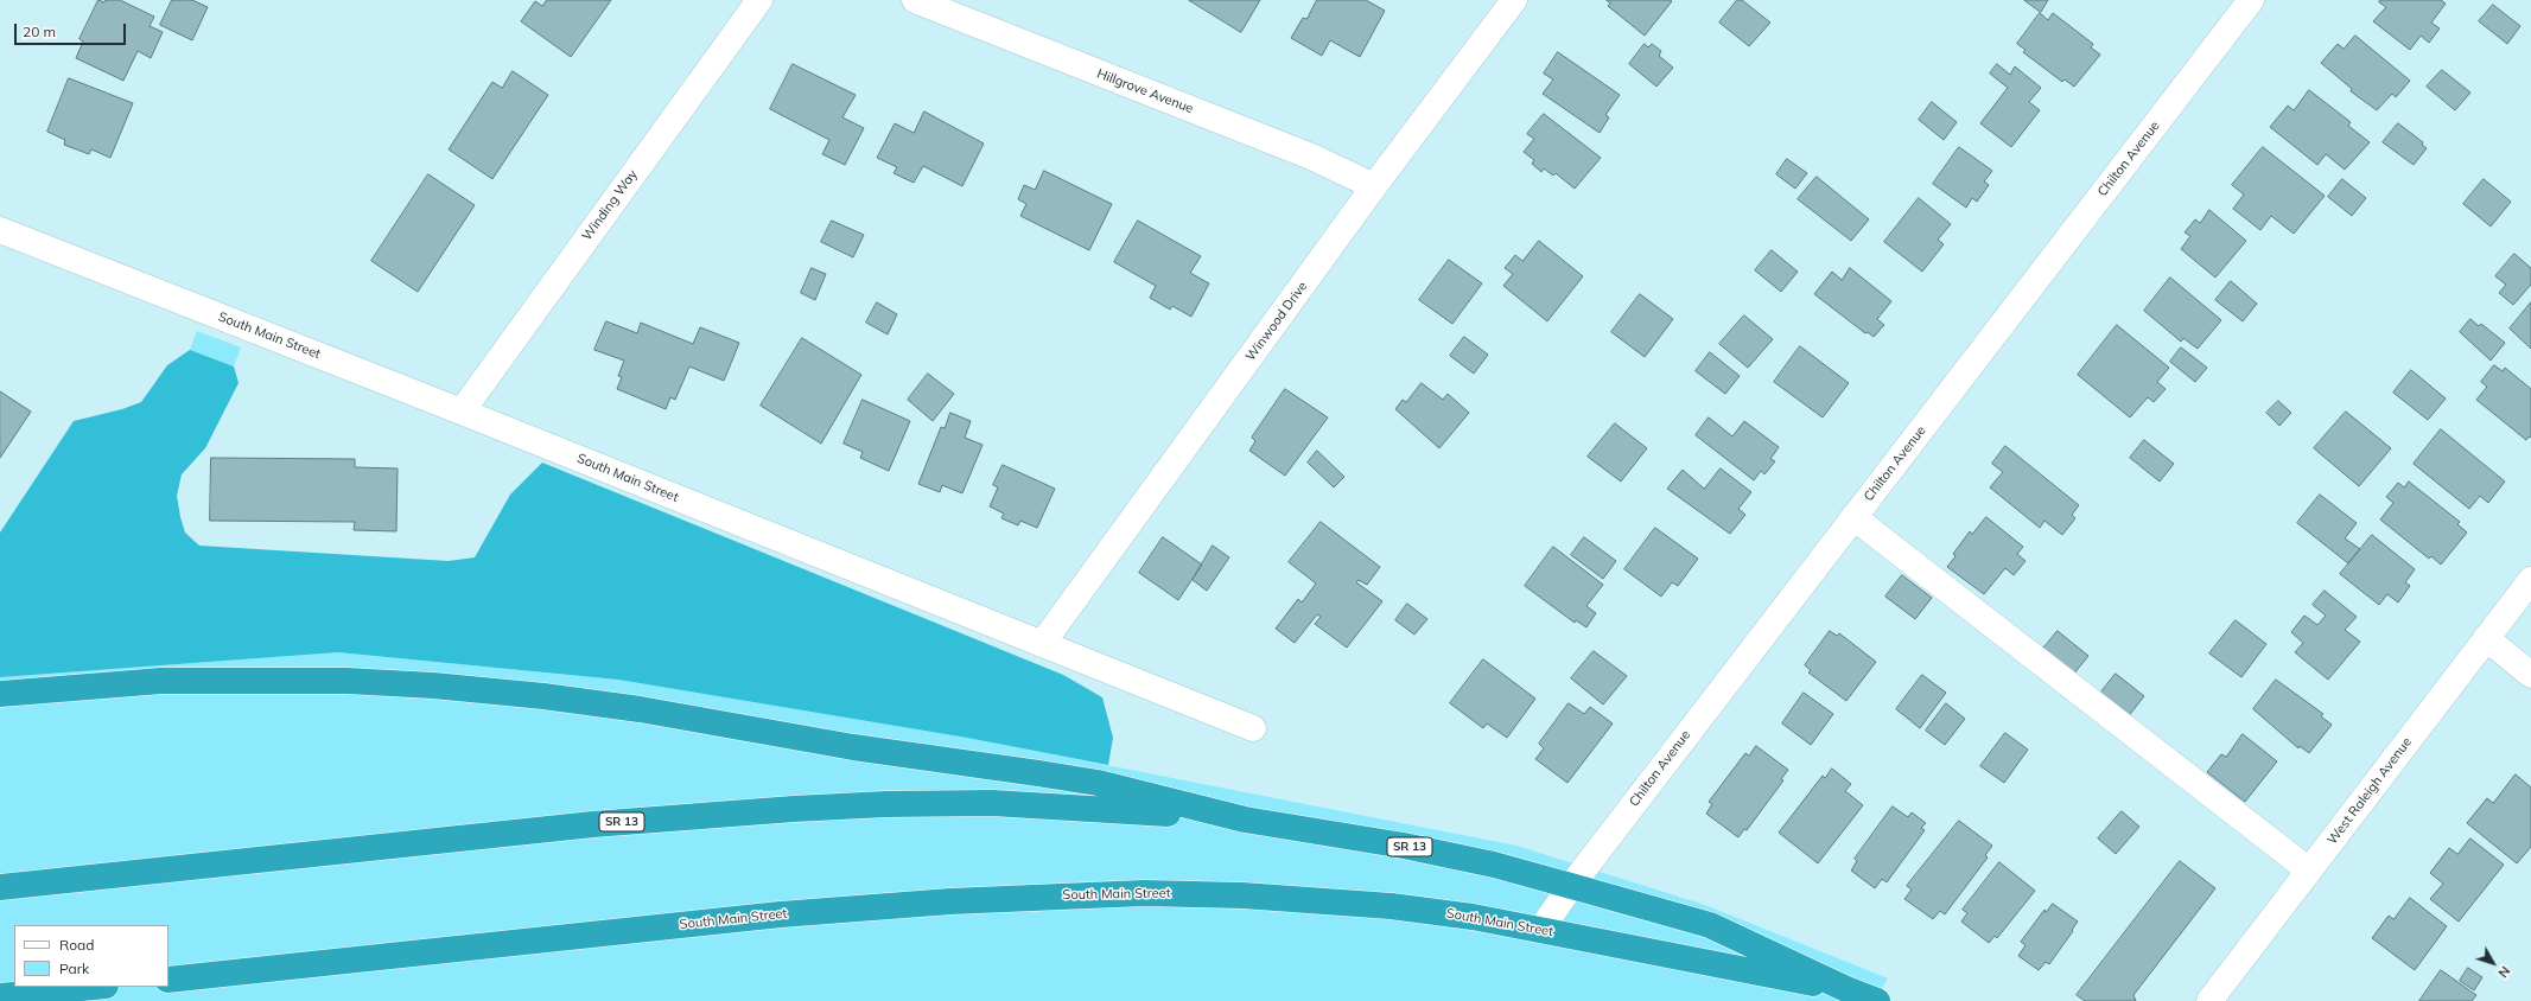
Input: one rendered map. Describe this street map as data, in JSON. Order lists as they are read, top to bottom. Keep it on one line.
{"streets":{"highway":["South Main Street","SR 13"],"street":["Hillgrove Avenue","Chilton Avenue","Winding Way","Winwood Drive","West Raleigh Avenue"]},"crossings":[["Hillgrove Avenue","Winwood Drive"],["Chilton Avenue","South Main Street"],["Winding Way","South Main Street"],["Winwood Drive","South Main Street"],["South Main Street","SR 13"]],"legend":["Road","Park"],"scale_bar":"20 m","north":"bottom right"}
